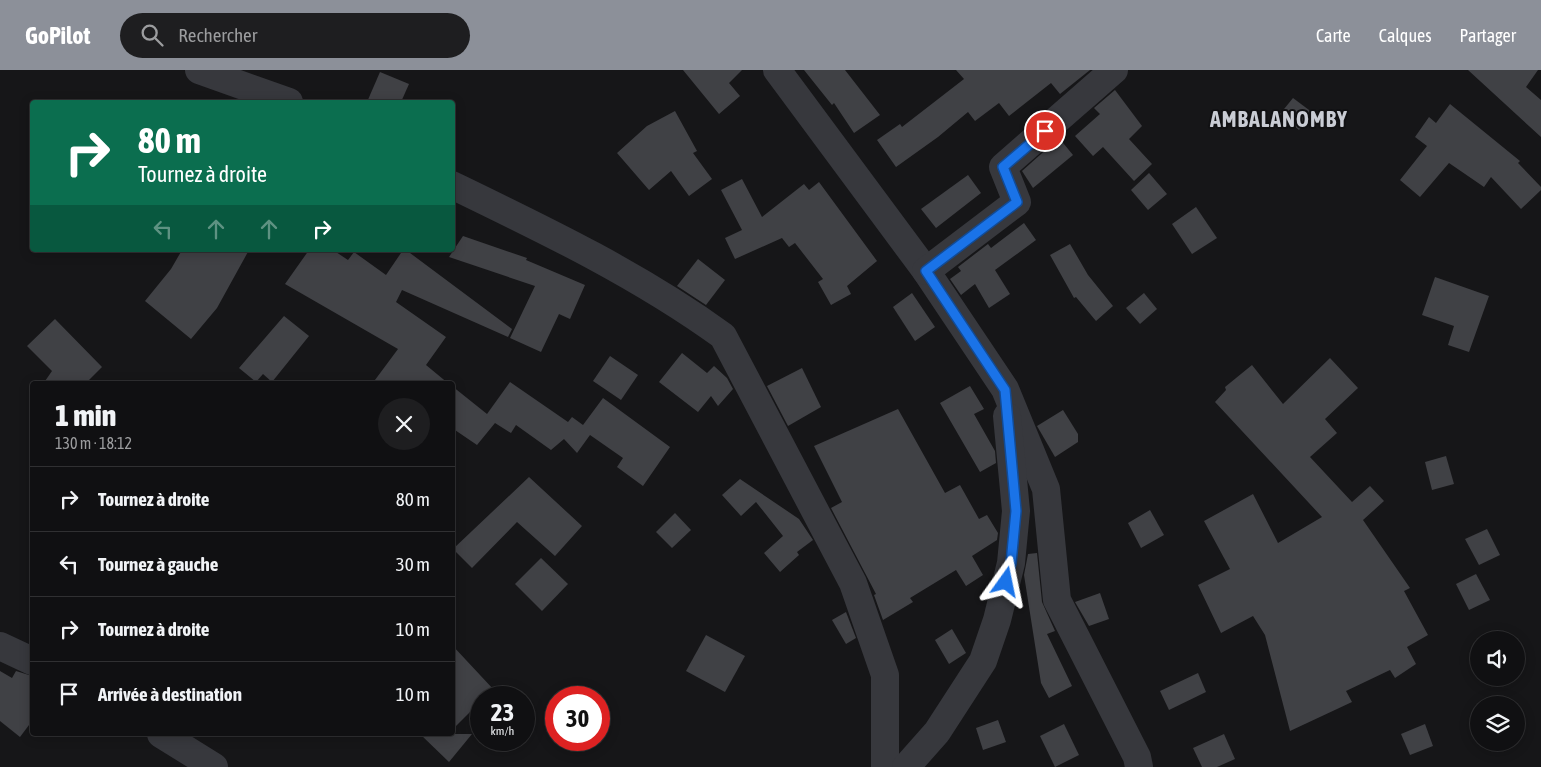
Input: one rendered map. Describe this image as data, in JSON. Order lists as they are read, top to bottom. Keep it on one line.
{"districts":["AMBALANOMBY"],"page":{"header":"GoPilot","search":"Rechercher","nav":["Carte","Calques","Partager"],"turn":["80 m","Tournez à droite"],"heading":["1 min","130 m · 18:12"],"list":[{"name":"Tournez à droite","value":"80 m"},{"name":"Tournez à gauche","value":"30 m"},{"name":"Tournez à droite","value":"10 m"},{"name":"Arrivée à destination","value":"10 m"}],"speed":"23 km/h","limit":"30"}}
